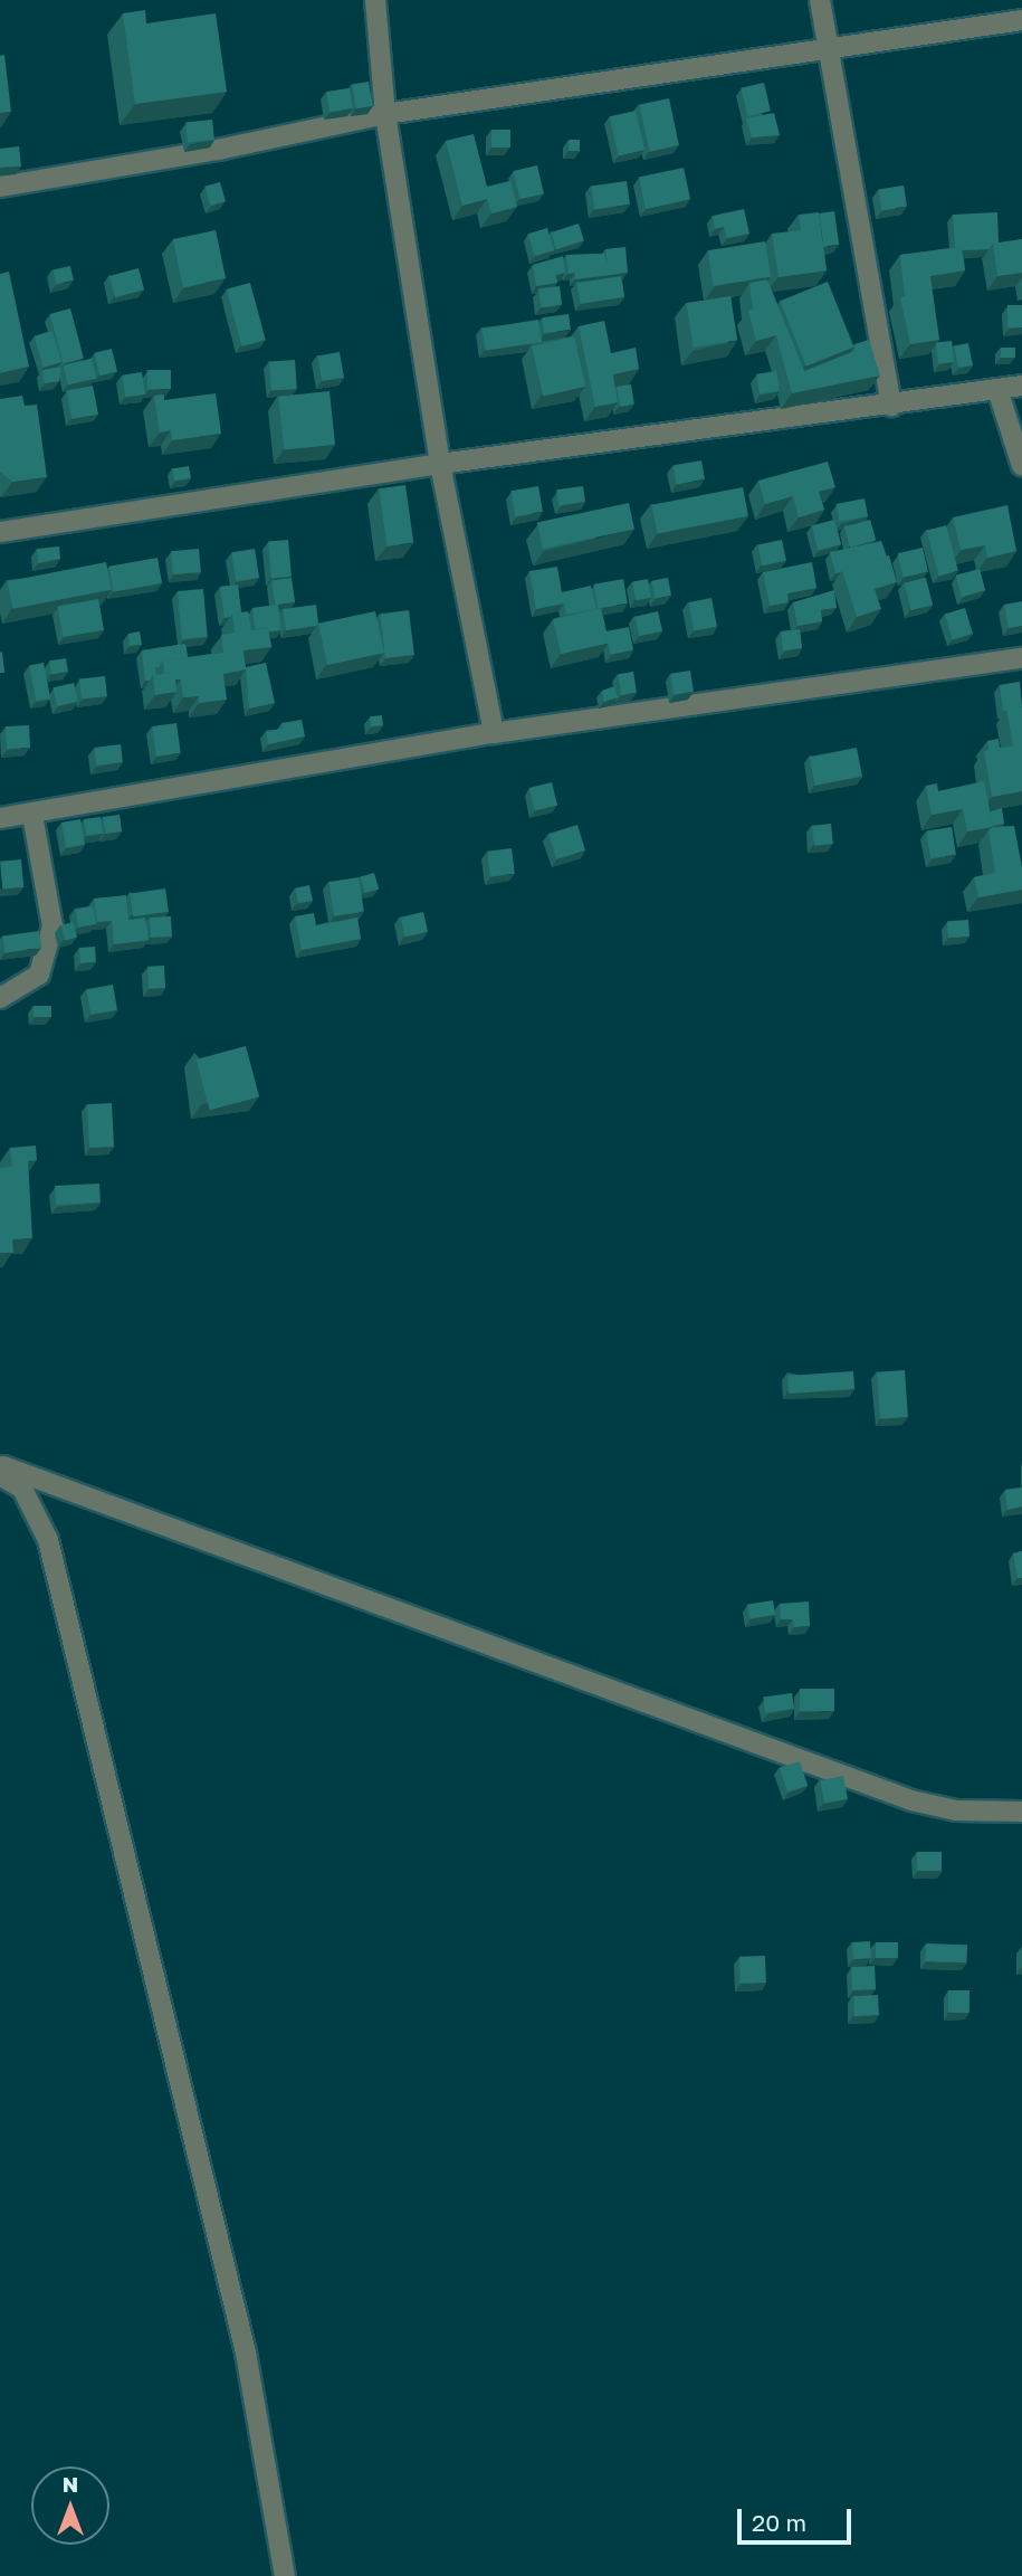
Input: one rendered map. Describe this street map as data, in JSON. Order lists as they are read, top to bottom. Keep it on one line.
{"scale_bar":"20 m","north":"top"}
